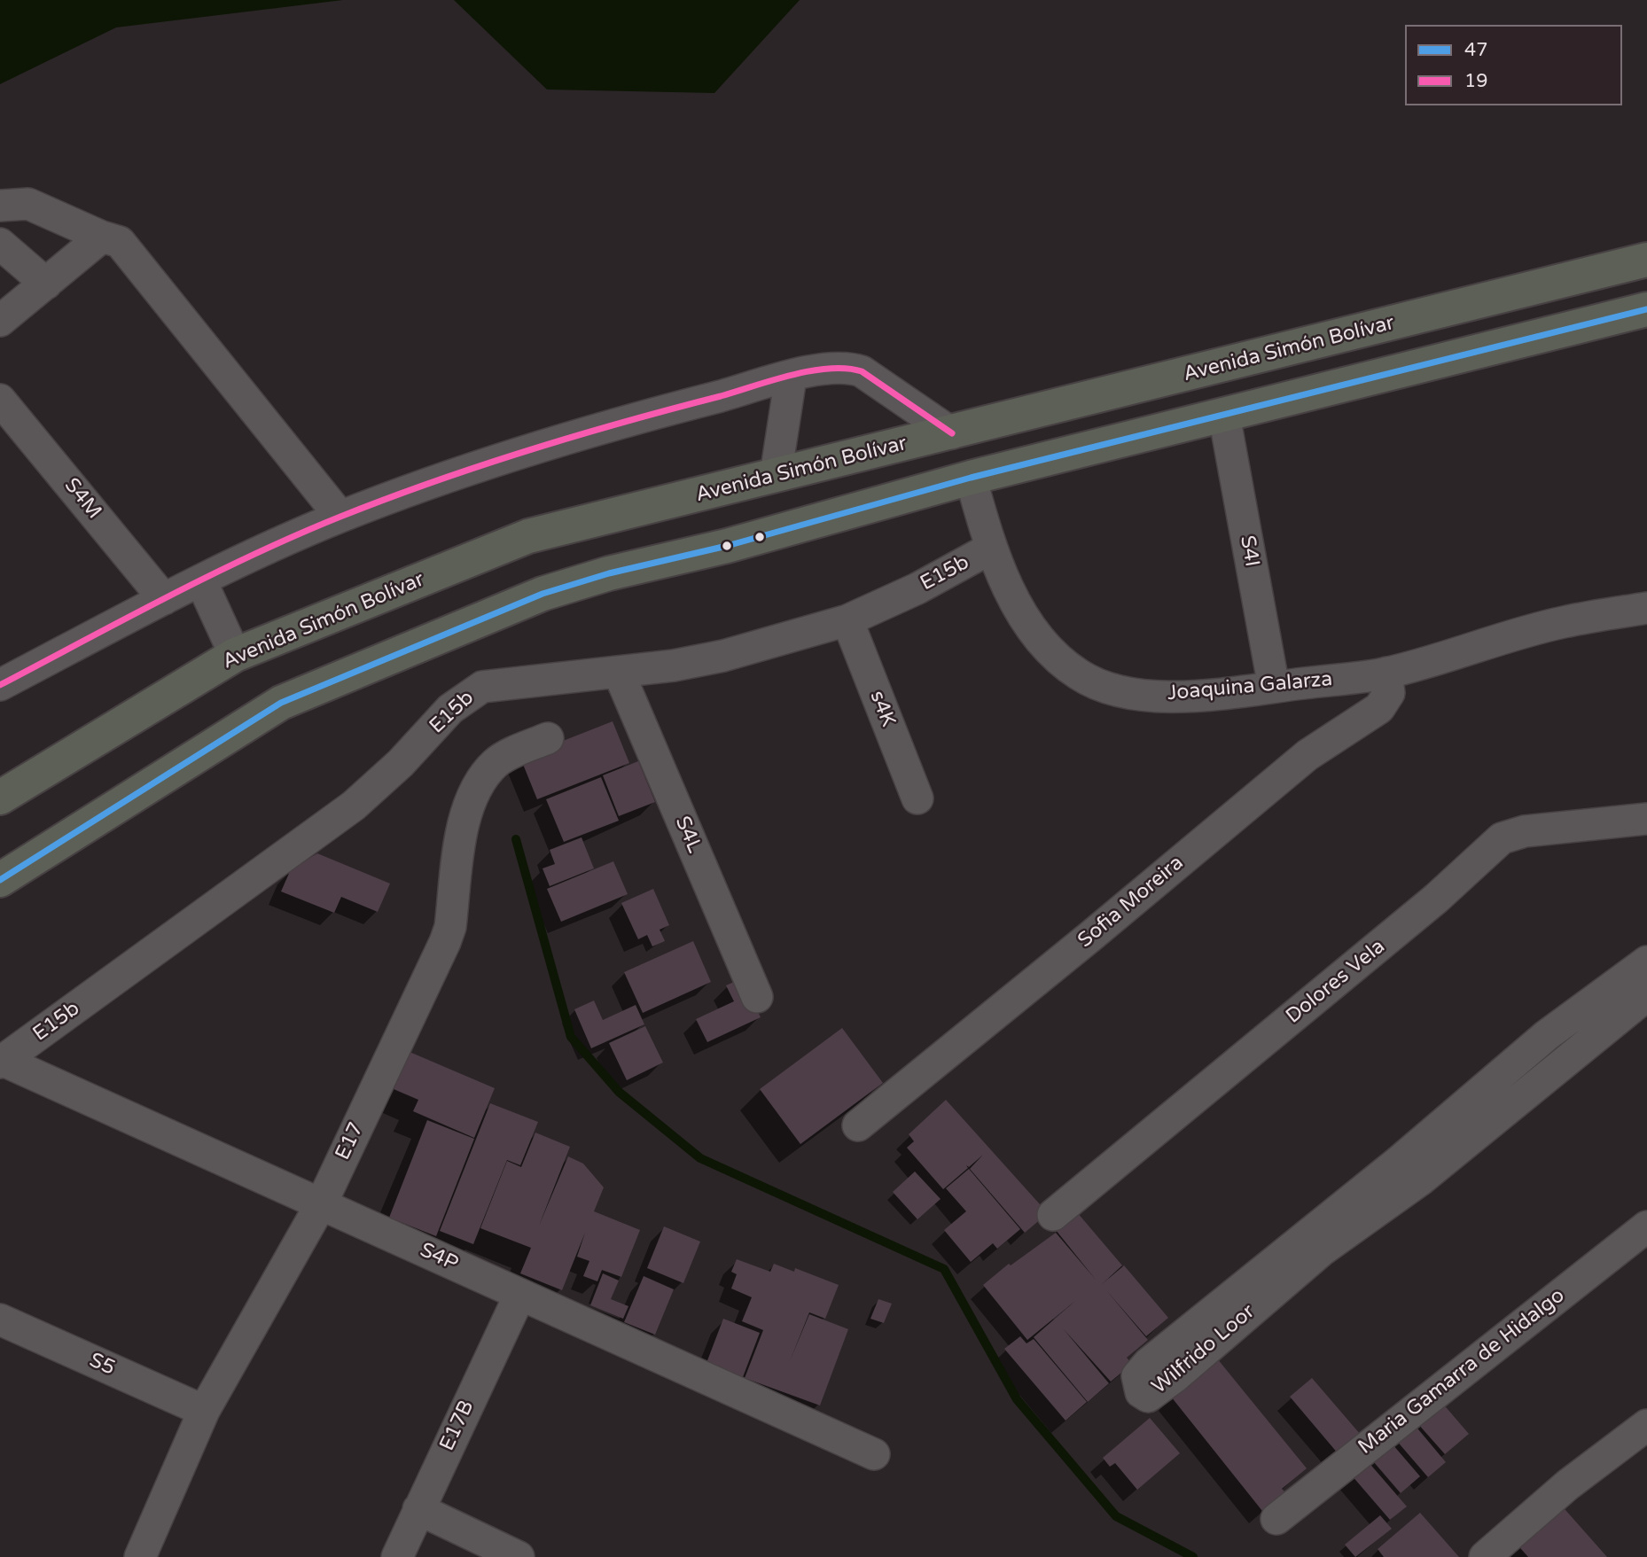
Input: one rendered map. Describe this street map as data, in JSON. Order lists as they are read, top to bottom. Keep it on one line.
{"streets":{"highway":["Avenida Simón Bolívar"],"street":["S4M","S4I","E15b","Joaquina Galarza","s4K","S4L","Sofia Moreira","Dolores Vela","E17","S4P","Wilfrido Loor","S5","Maria Gamarra de Hidalgo","E17B"]},"crossings":[["S4I","Joaquina Galarza"],["E15b","Joaquina Galarza"],["E15b","s4K"],["E15b","S4L"],["E15b","S4P"],["Joaquina Galarza","Sofia Moreira"],["E17","S4P"],["E17","S5"],["S4P","E17B"]],"lines":["transit line 47","transit line 19"],"legend":["47","19"]}
